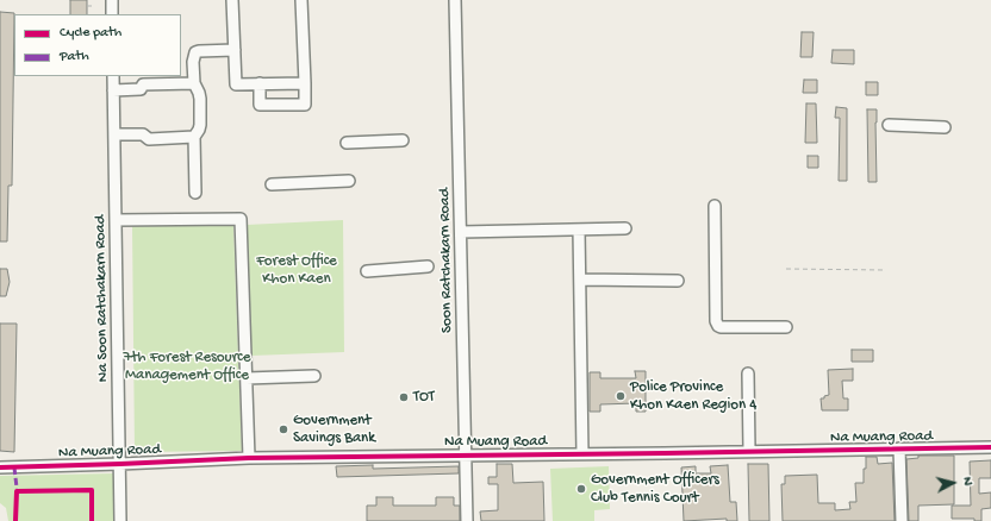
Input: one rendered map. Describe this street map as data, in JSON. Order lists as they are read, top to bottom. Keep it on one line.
{"streets":{"street":["Soon Ratchakarn Road","Na Soon Ratchakarn Road","Na Muang Road"]},"crossings":[["Soon Ratchakarn Road","Na Muang Road"],["Na Soon Ratchakarn Road","Na Muang Road"]],"parks":["Forest Office Khon Kaen","7th Forest Resource Management Office"],"places":["Police Province Khon Kaen Region 4","TOT","Government Savings Bank","Government Officers Club Tennis Court"],"legend":["Cycle path","Path"],"north":"right"}
